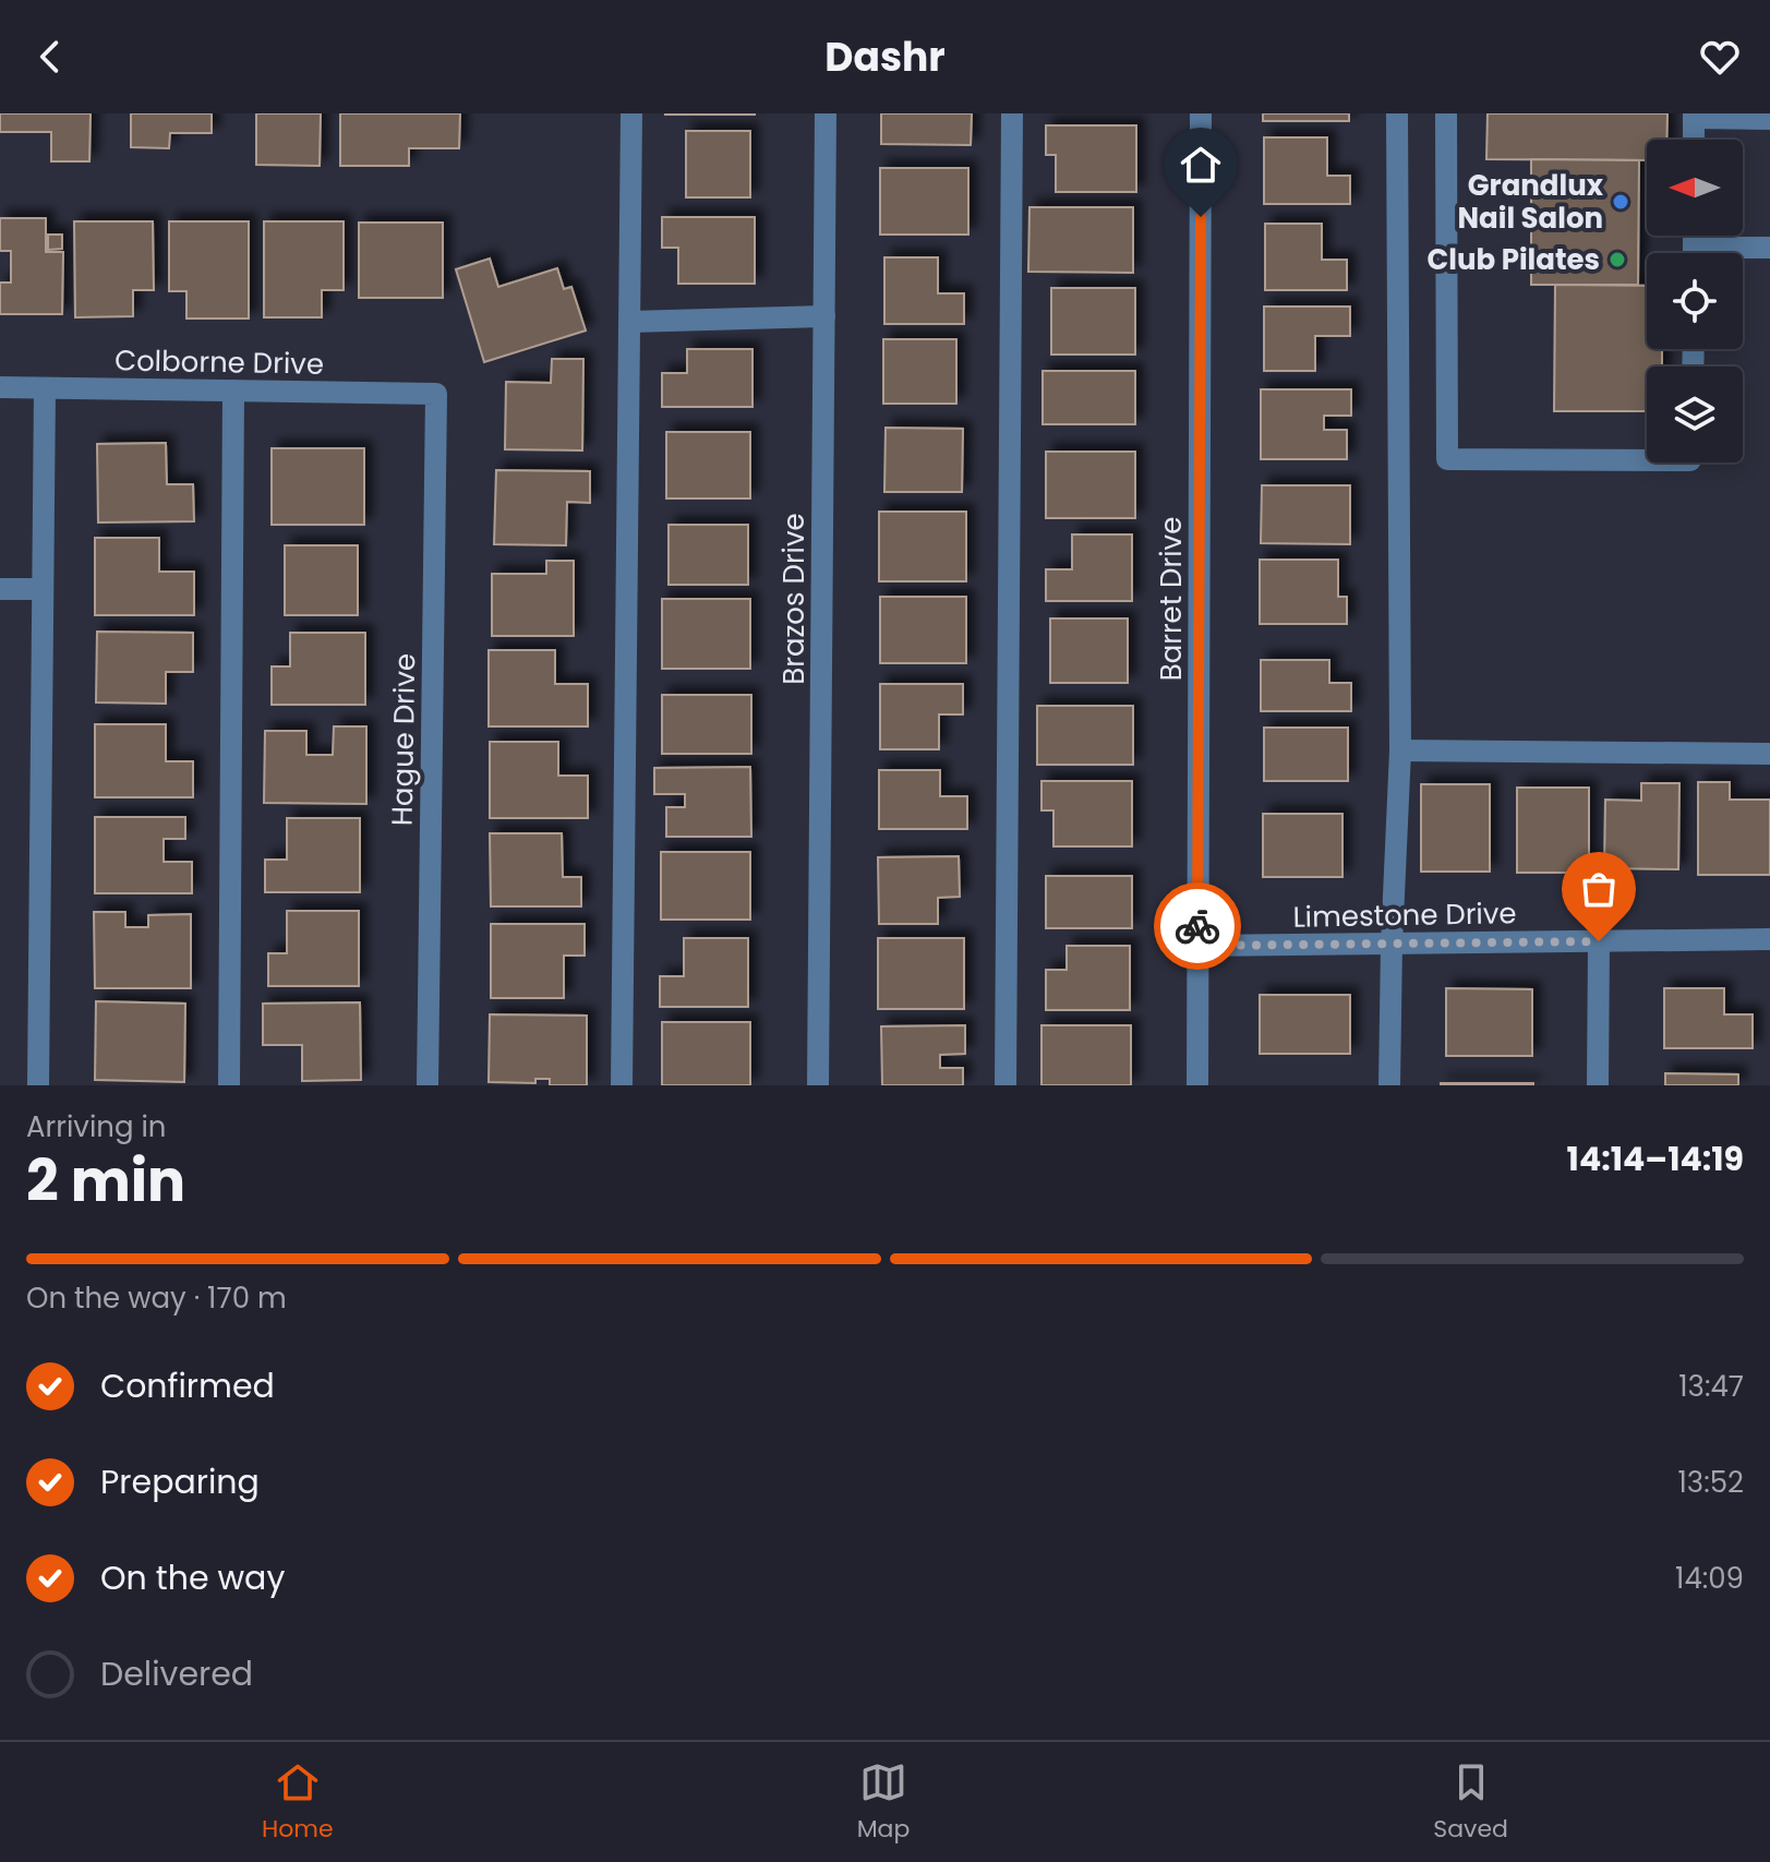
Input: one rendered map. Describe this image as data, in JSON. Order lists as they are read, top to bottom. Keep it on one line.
{"streets":{"street":["Colborne Drive","Brazos Drive","Barret Drive","Hague Drive","Limestone Drive"]},"crossings":[["Colborne Drive","Hague Drive"],["Barret Drive","Limestone Drive"]],"places":["Grandlux Nail Salon","Club Pilates"],"north":"left","page":{"header":"Dashr","heading":["2 min","Arriving in","14:14–14:19"],"bar":"On the way · 170 m","list":[["Confirmed","13:47"],["Preparing","13:52"],["On the way","14:09"],"Delivered"],"tabs":["Home","Map","Saved"]}}
